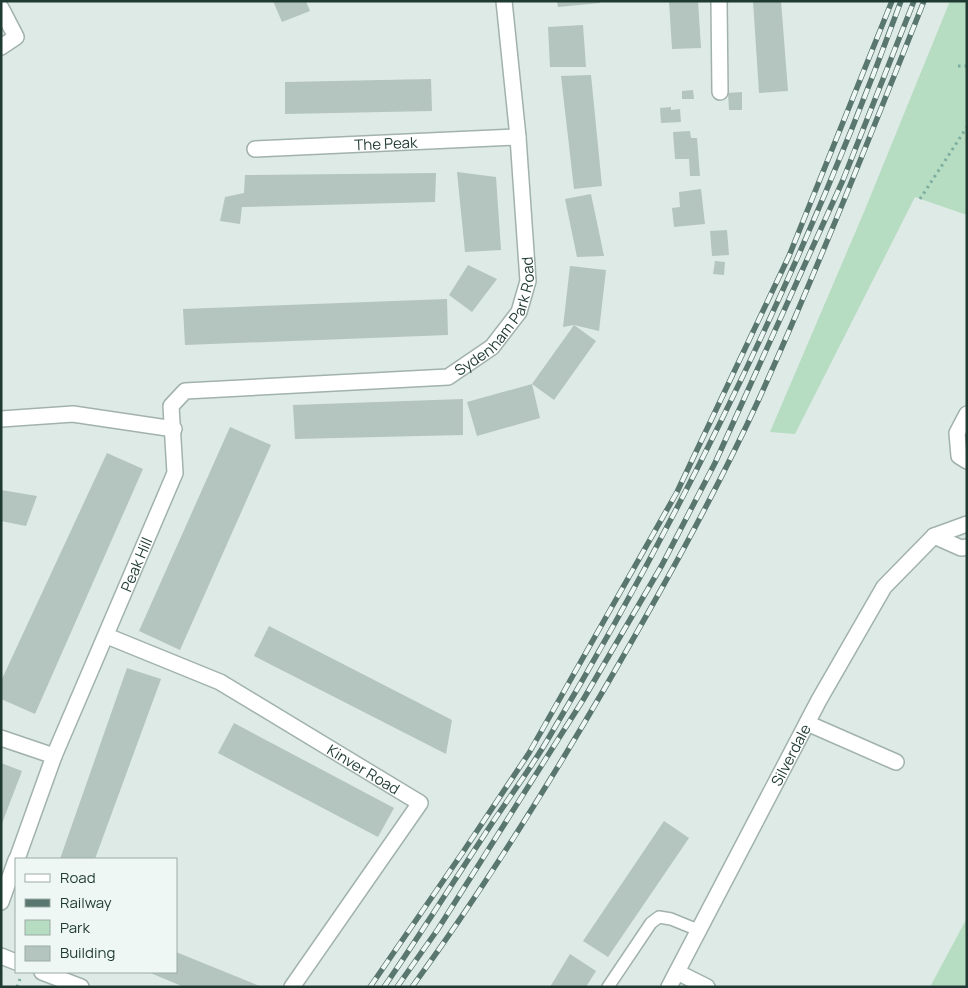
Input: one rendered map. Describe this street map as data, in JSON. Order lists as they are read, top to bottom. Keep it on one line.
{"streets":{"street":["The Peak","Sydenham Park Road","Peak Hill","Silverdale","Kinver Road"]},"crossings":[["The Peak","Sydenham Park Road"],["Sydenham Park Road","Peak Hill"],["Peak Hill","Kinver Road"]],"legend":["Road","Railway","Park","Building"]}
